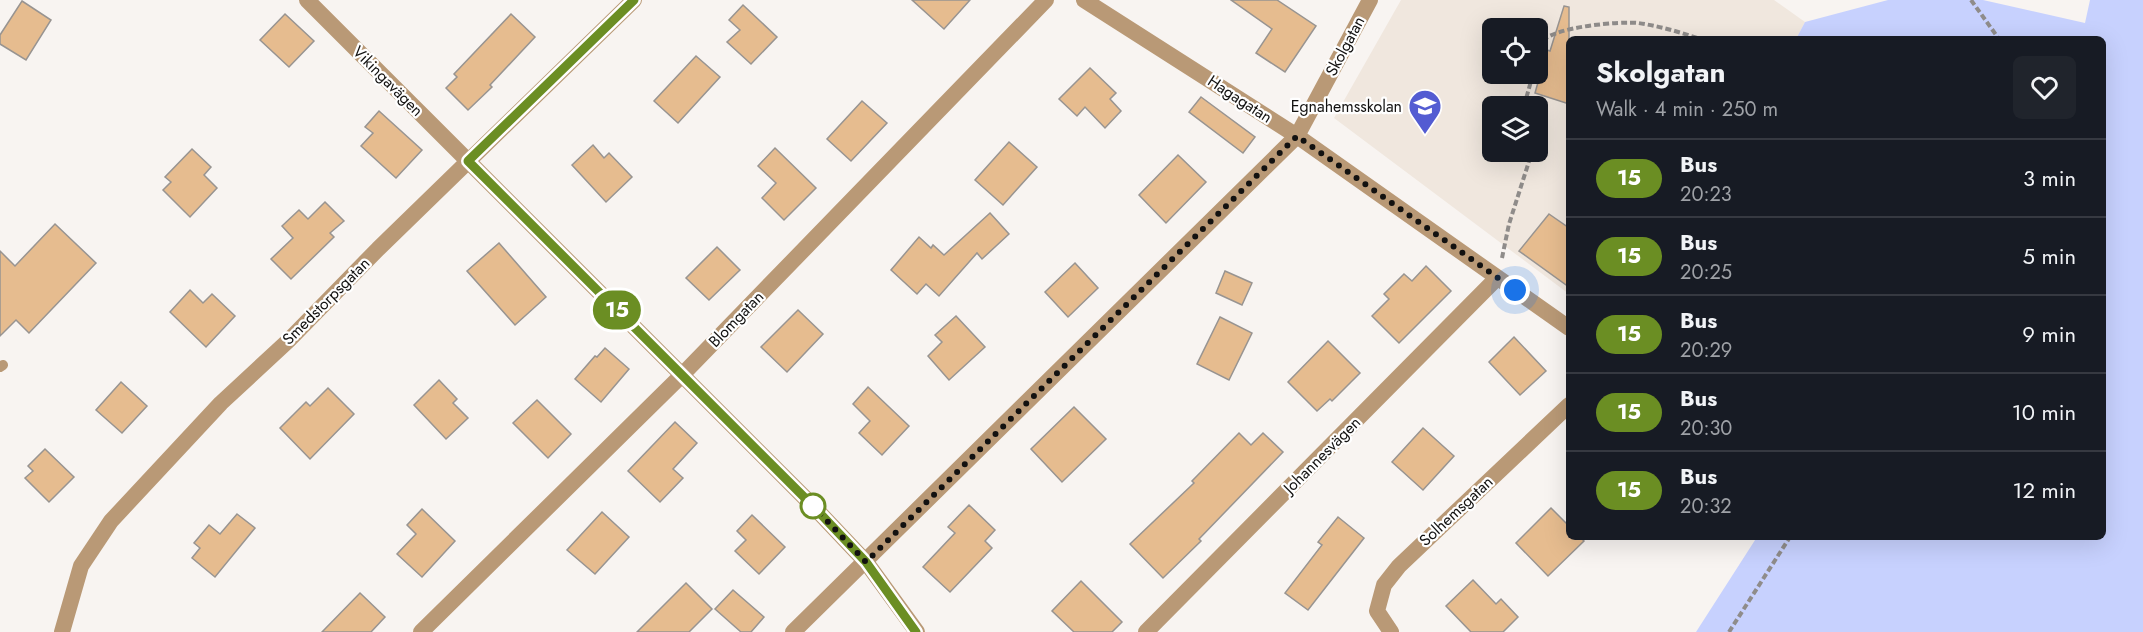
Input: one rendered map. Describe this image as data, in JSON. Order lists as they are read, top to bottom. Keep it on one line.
{"streets":{"street":["Skolgatan","Vikingavägen","Hagagatan","Smedstorpsgatan","Blomgatan","Johannesvägen","Solhemsgatan"]},"crossings":[["Skolgatan","Vikingavägen"],["Skolgatan","Hagagatan"],["Vikingavägen","Smedstorpsgatan"],["Vikingavägen","Blomgatan"],["Hagagatan","Johannesvägen"]],"places":{"school or university":["Egnahemsskolan"]},"lines":["bus line 15"],"page":{"on_map":"15","heading":["Skolgatan","Walk · 4 min · 250 m"],"list":[{"mark":"15","name":"Bus","note":"20:23","value":"3 min"},{"mark":"15","name":"Bus","note":"20:25","value":"5 min"},{"mark":"15","name":"Bus","note":"20:29","value":"9 min"},{"mark":"15","name":"Bus","note":"20:30","value":"10 min"},{"mark":"15","name":"Bus","note":"20:32","value":"12 min"}]}}
